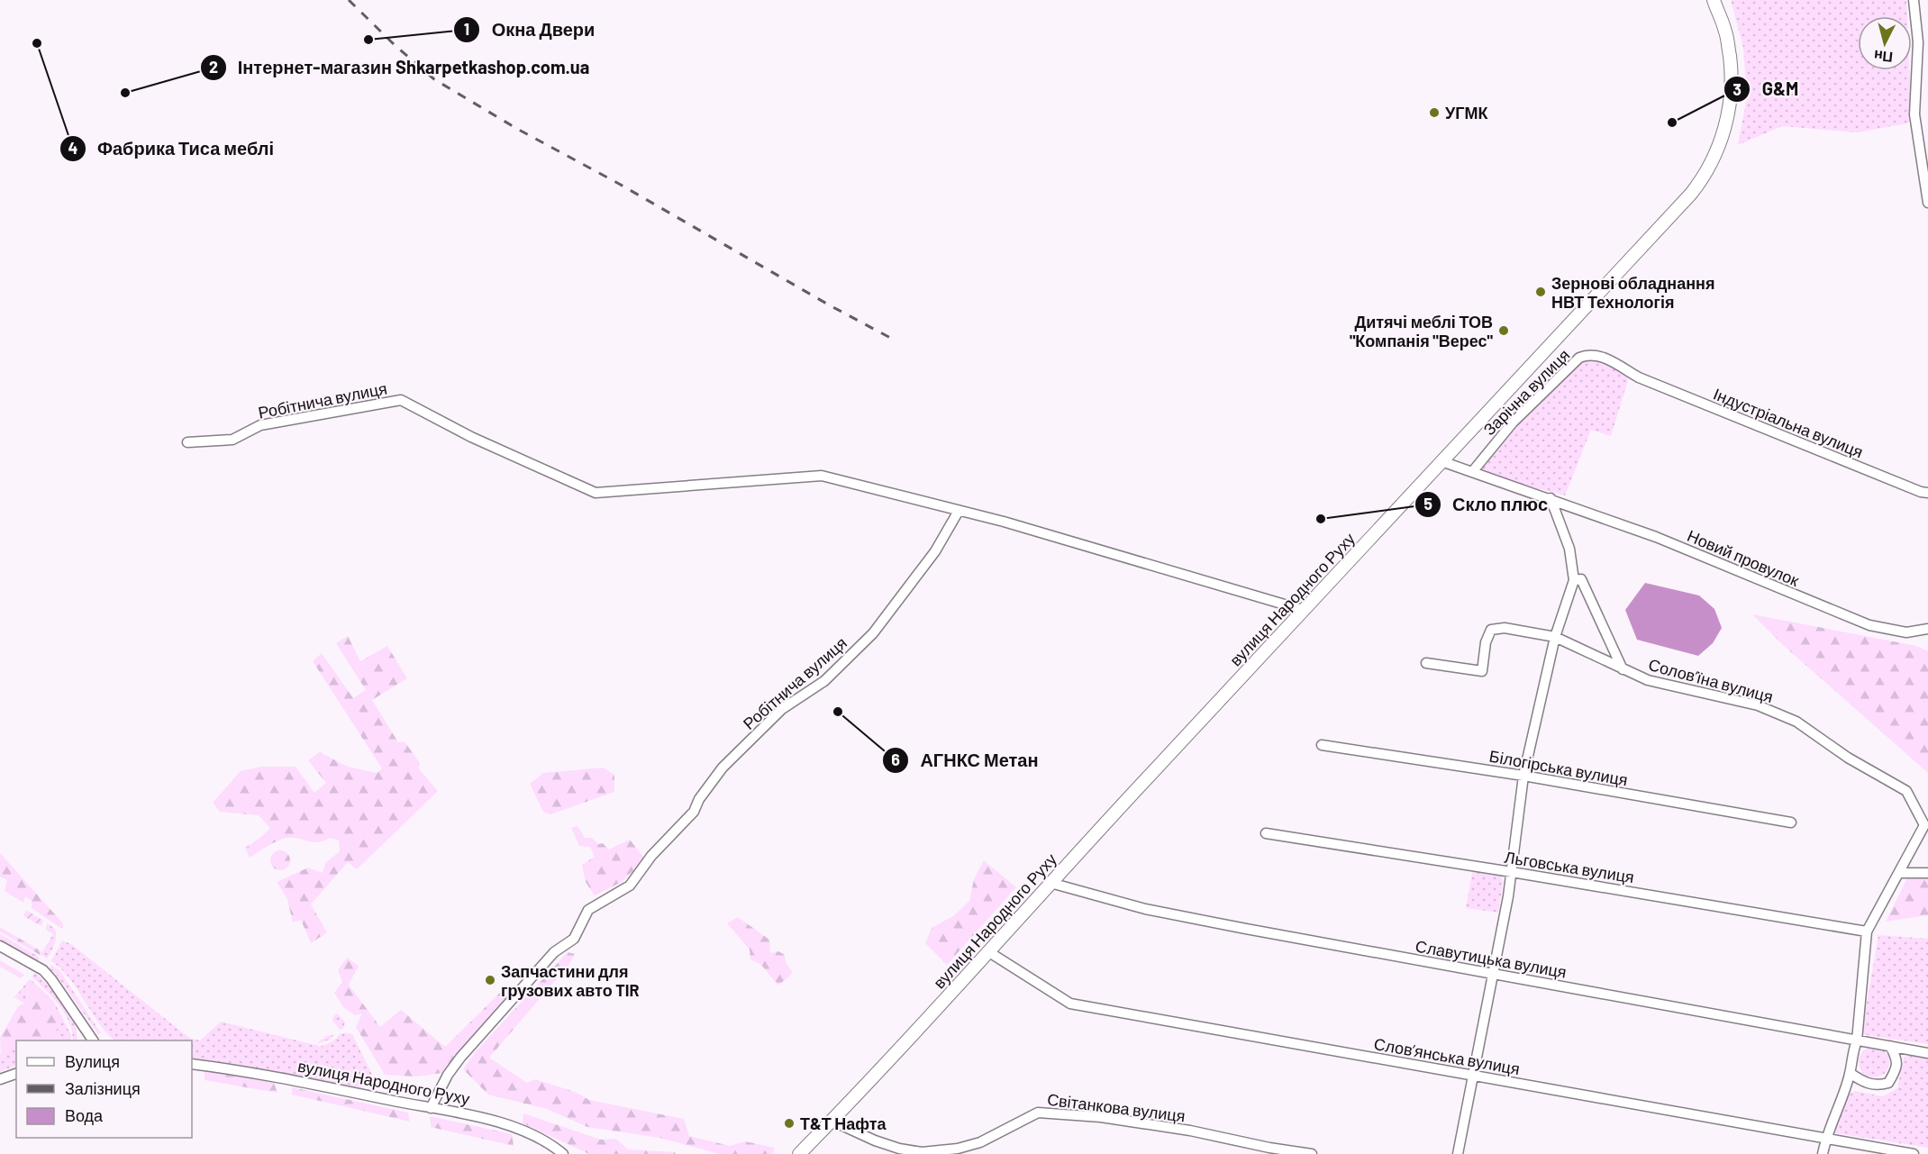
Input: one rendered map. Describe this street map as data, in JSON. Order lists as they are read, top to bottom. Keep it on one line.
{"streets":{"main road":["вулиця Народного Руху"],"street":["Зарічна вулиця","Робітнича вулиця","Індустріальна вулиця","Новий провулок","Соловʼїна вулиця","Білогірська вулиця","Льговська вулиця","Славутицька вулиця","Словʼянська вулиця","Світанкова вулиця"]},"crossings":[["Зарічна вулиця","Індустріальна вулиця"],["Зарічна вулиця","Новий провулок"],["Робітнича вулиця","вулиця Народного Руху"],["Новий провулок","вулиця Народного Руху"],["вулиця Народного Руху","Славутицька вулиця"],["вулиця Народного Руху","Словʼянська вулиця"],["вулиця Народного Руху","Світанкова вулиця"]],"places":["Окна Двери","Фабрика Тиса меблі","Інтернет-магазин Shkarpetkashop.com.ua","УГМК","G&M","Зернові обладнання НВТ Технологія","Дитячі меблі ТОВ \"Компанія \"Верес\"","Скло плюс","АГНКС Метан","Запчастини для грузових авто TIR","Т&Т Нафта"],"legend":["Вулиця","Залізниця","Вода"],"north":"bottom"}
